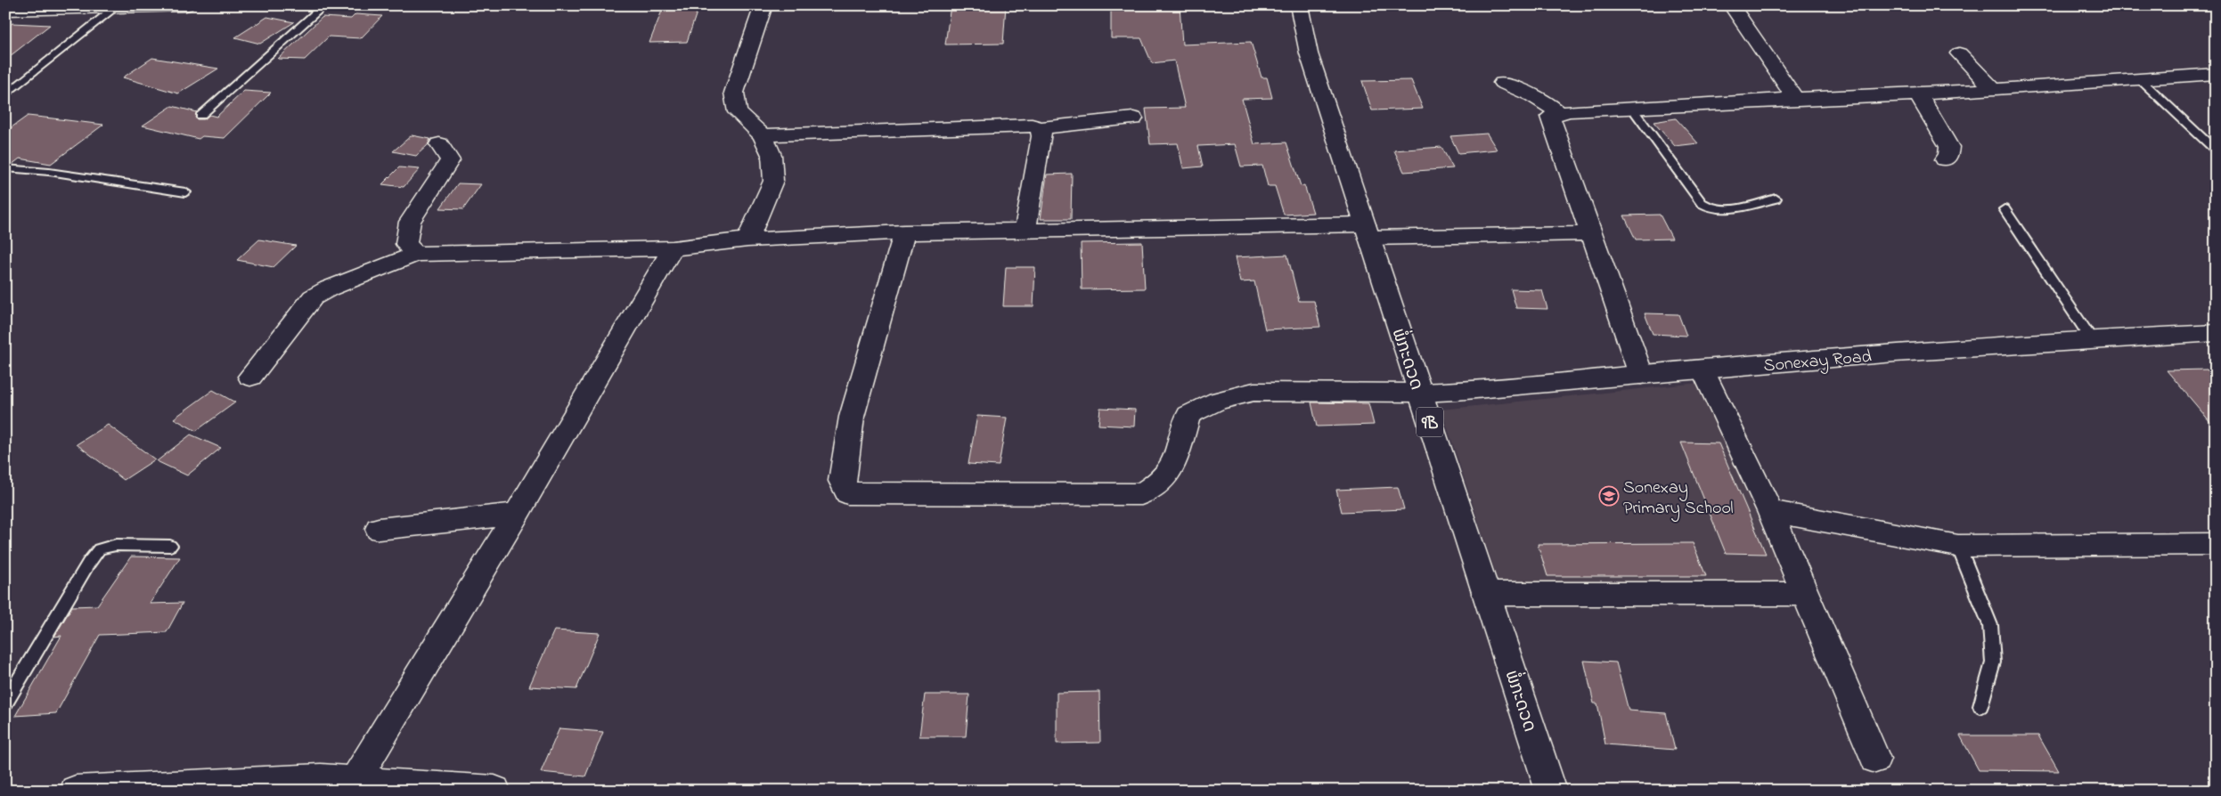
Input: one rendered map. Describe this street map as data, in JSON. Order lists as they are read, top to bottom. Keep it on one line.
{"streets":{"main road":["ພໍ່ກະດວດ","Sonexay Road","9B"]},"crossings":[["ພໍ່ກະດວດ","Sonexay Road"],["ພໍ່ກະດວດ","9B"]],"places":{"school or university":["Sonexay Primary School"]}}
